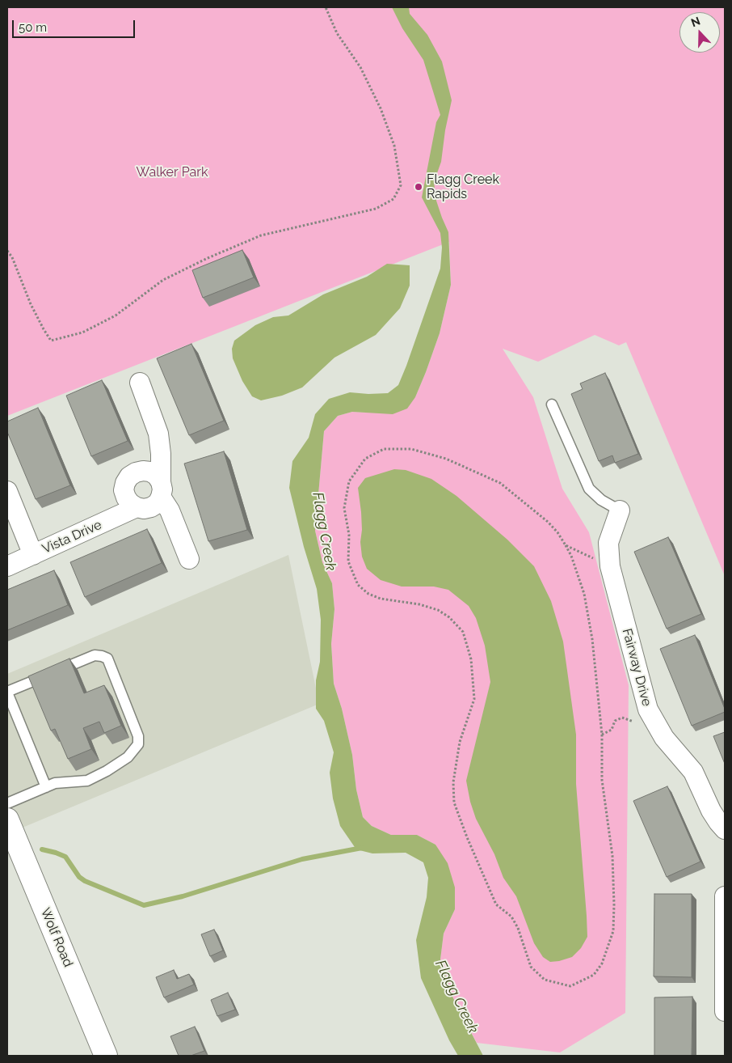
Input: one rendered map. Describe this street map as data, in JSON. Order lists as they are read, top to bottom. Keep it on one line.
{"streets":{"street":["Vista Drive","Fairway Drive","Wolf Road"]},"water":["Flagg Creek"],"parks":["Walker Park"],"places":["Flagg Creek Rapids"],"scale_bar":"50 m","north":"top"}
